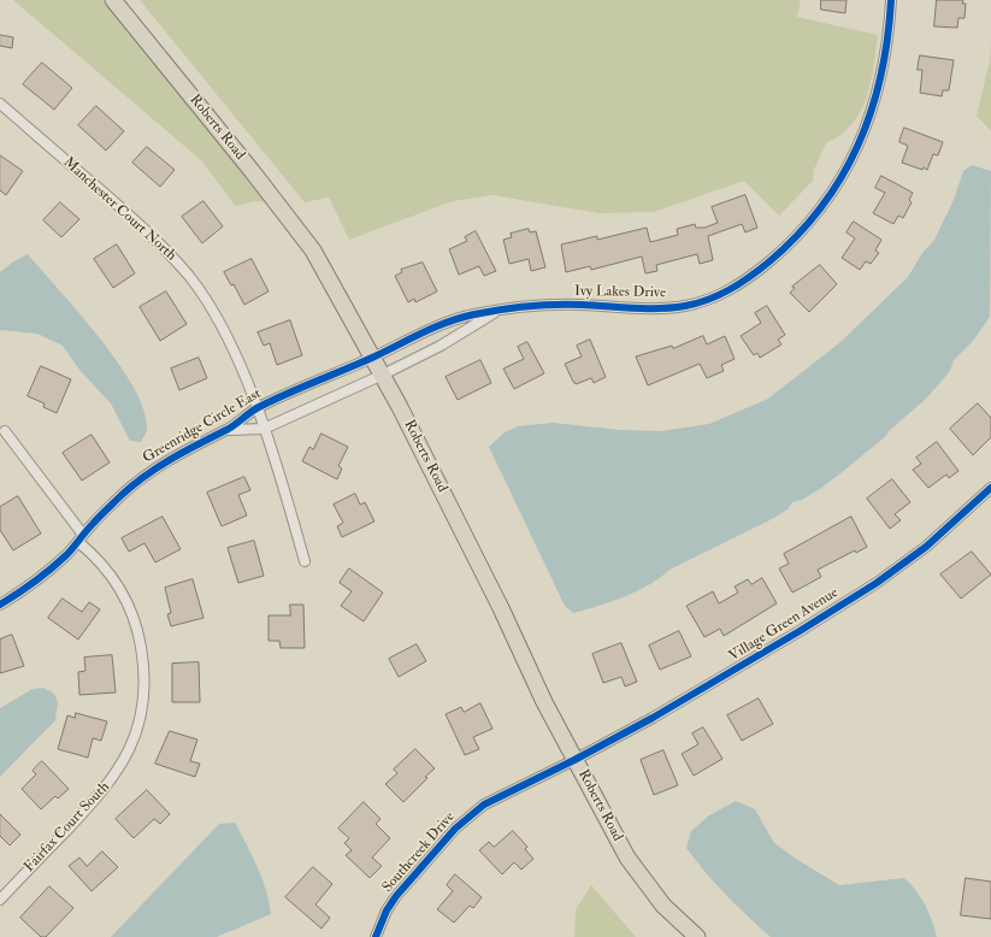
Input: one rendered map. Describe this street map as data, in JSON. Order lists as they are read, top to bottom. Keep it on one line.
{"streets":{"main road":["Roberts Road"],"street":["Manchester Court North","Ivy Lakes Drive","Greenridge Circle East","Village Green Avenue","Fairfax Court South","Southcreek Drive"]},"crossings":[["Roberts Road","Ivy Lakes Drive"],["Roberts Road","Greenridge Circle East"],["Roberts Road","Village Green Avenue"],["Roberts Road","Southcreek Drive"],["Manchester Court North","Greenridge Circle East"],["Ivy Lakes Drive","Greenridge Circle East"],["Greenridge Circle East","Fairfax Court South"],["Village Green Avenue","Southcreek Drive"]]}
